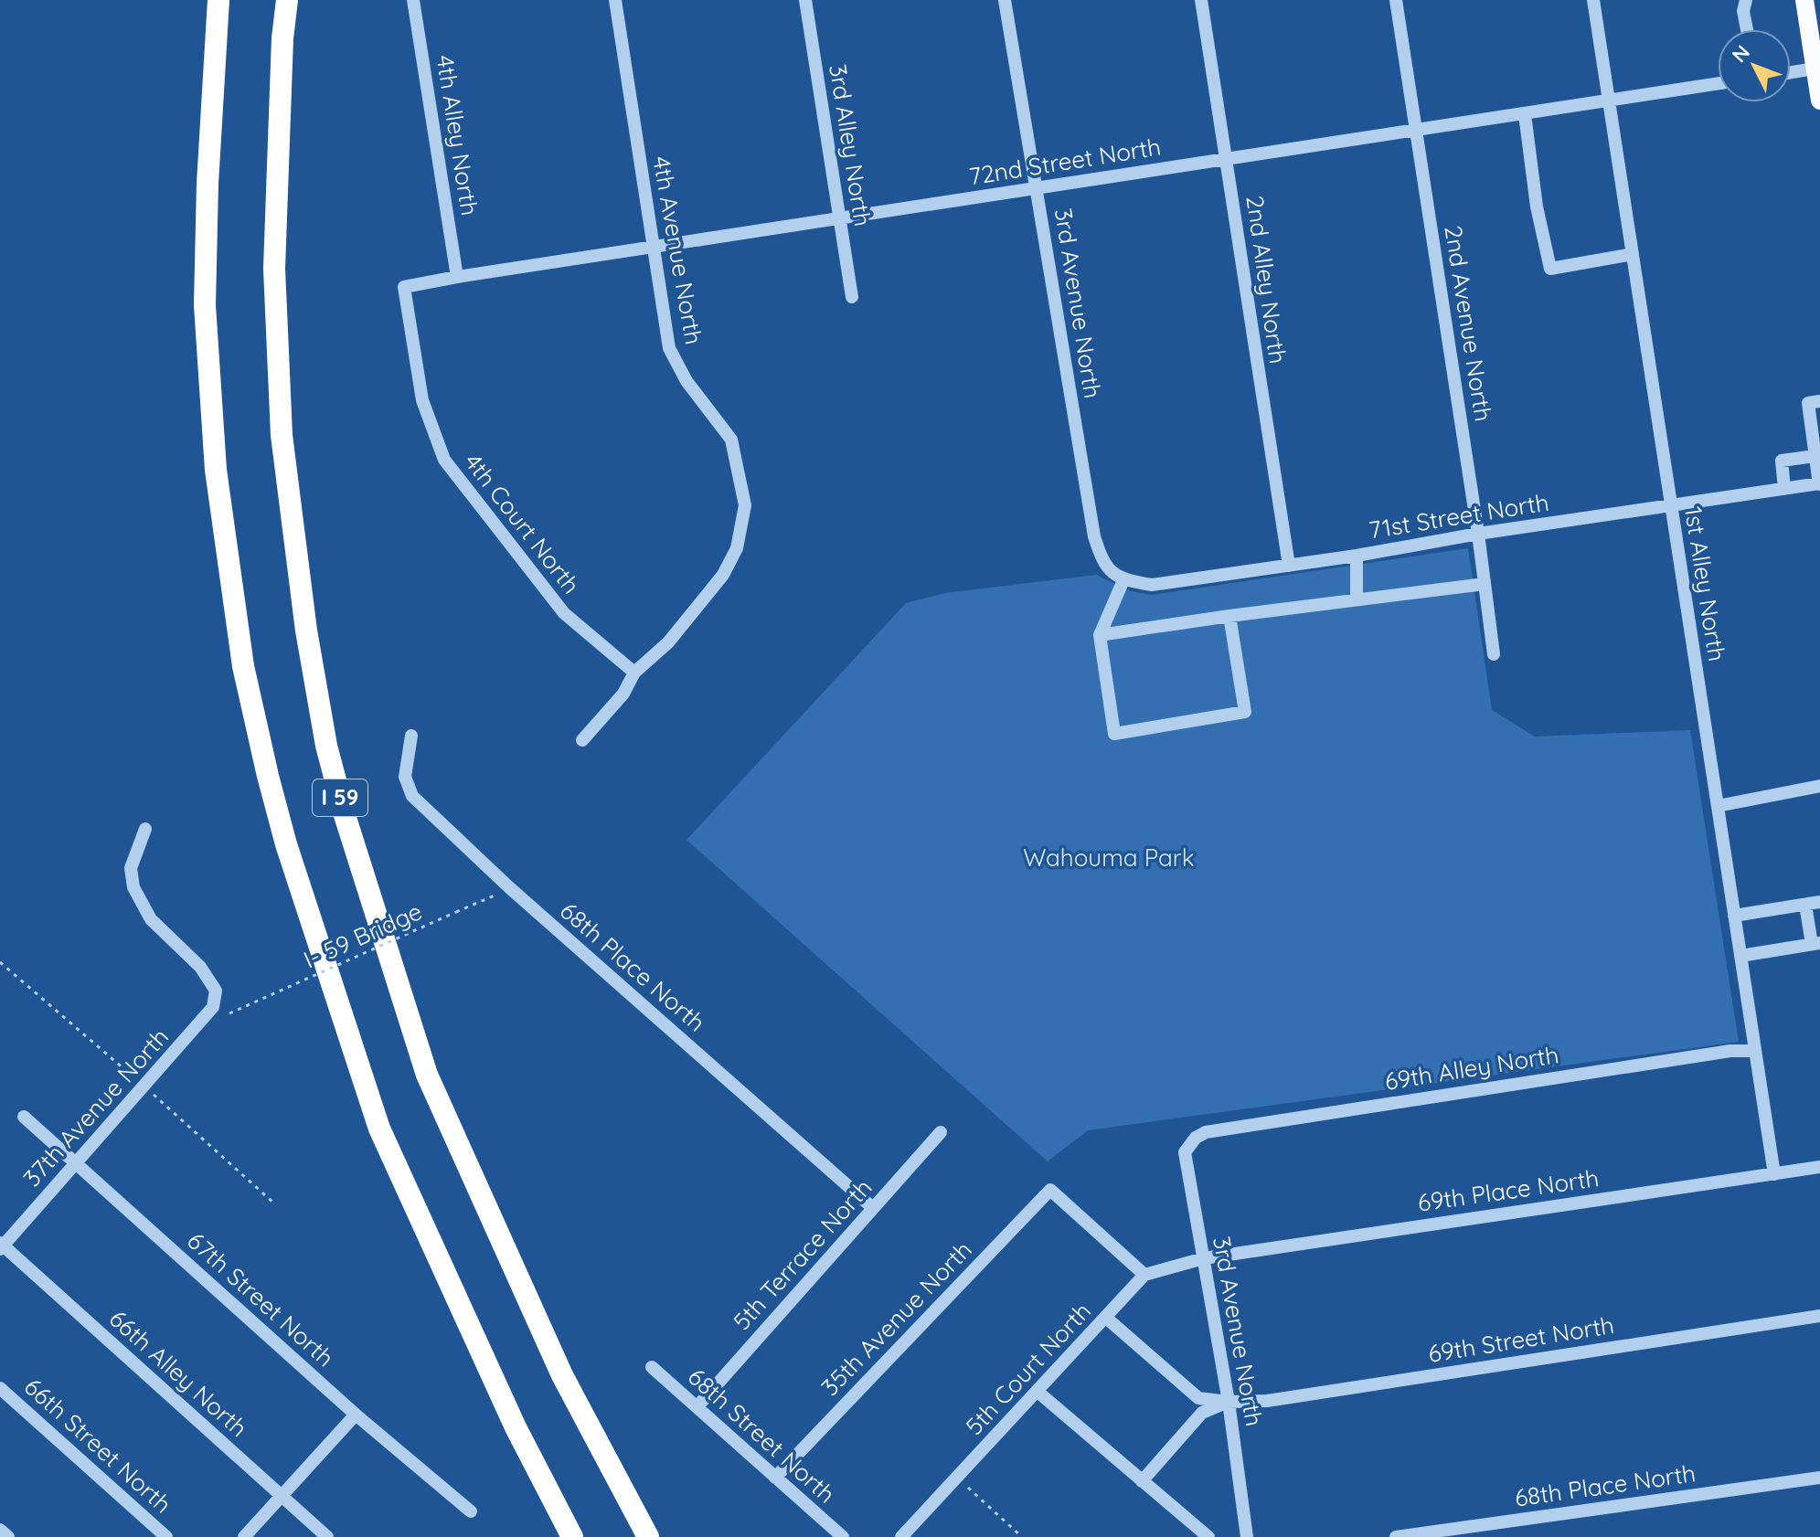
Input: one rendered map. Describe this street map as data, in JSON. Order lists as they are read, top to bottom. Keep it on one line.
{"streets":{"highway":["I 59"],"street":["4th Alley North","3rd Alley North","72nd Street North","4th Avenue North","2nd Alley North","3rd Avenue North","2nd Avenue North","71st Street North","4th Court North","1st Alley North","68th Place North","69th Alley North","37th Avenue North","69th Place North","5th Terrace North","67th Street North","35th Avenue North","69th Street North","5th Court North","66th Alley North","68th Street North","66th Street North"],"path":["I- 59 Bridge"]},"crossings":[["4th Alley North","72nd Street North"],["3rd Alley North","72nd Street North"],["72nd Street North","4th Avenue North"],["72nd Street North","2nd Alley North"],["72nd Street North","3rd Avenue North"],["72nd Street North","2nd Avenue North"],["72nd Street North","4th Court North"],["72nd Street North","1st Alley North"],["4th Avenue North","4th Court North"],["2nd Alley North","71st Street North"],["3rd Avenue North","71st Street North"],["3rd Avenue North","69th Alley North"],["3rd Avenue North","69th Place North"],["3rd Avenue North","69th Street North"],["2nd Avenue North","71st Street North"],["71st Street North","1st Alley North"],["1st Alley North","69th Alley North"],["1st Alley North","69th Place North"],["I- 59 Bridge","68th Place North"],["68th Place North","5th Terrace North"],["37th Avenue North","67th Street North"],["37th Avenue North","66th Alley North"],["5th Terrace North","68th Street North"],["35th Avenue North","5th Court North"],["35th Avenue North","68th Street North"]],"parks":["Wahouma Park"],"north":"top left"}
